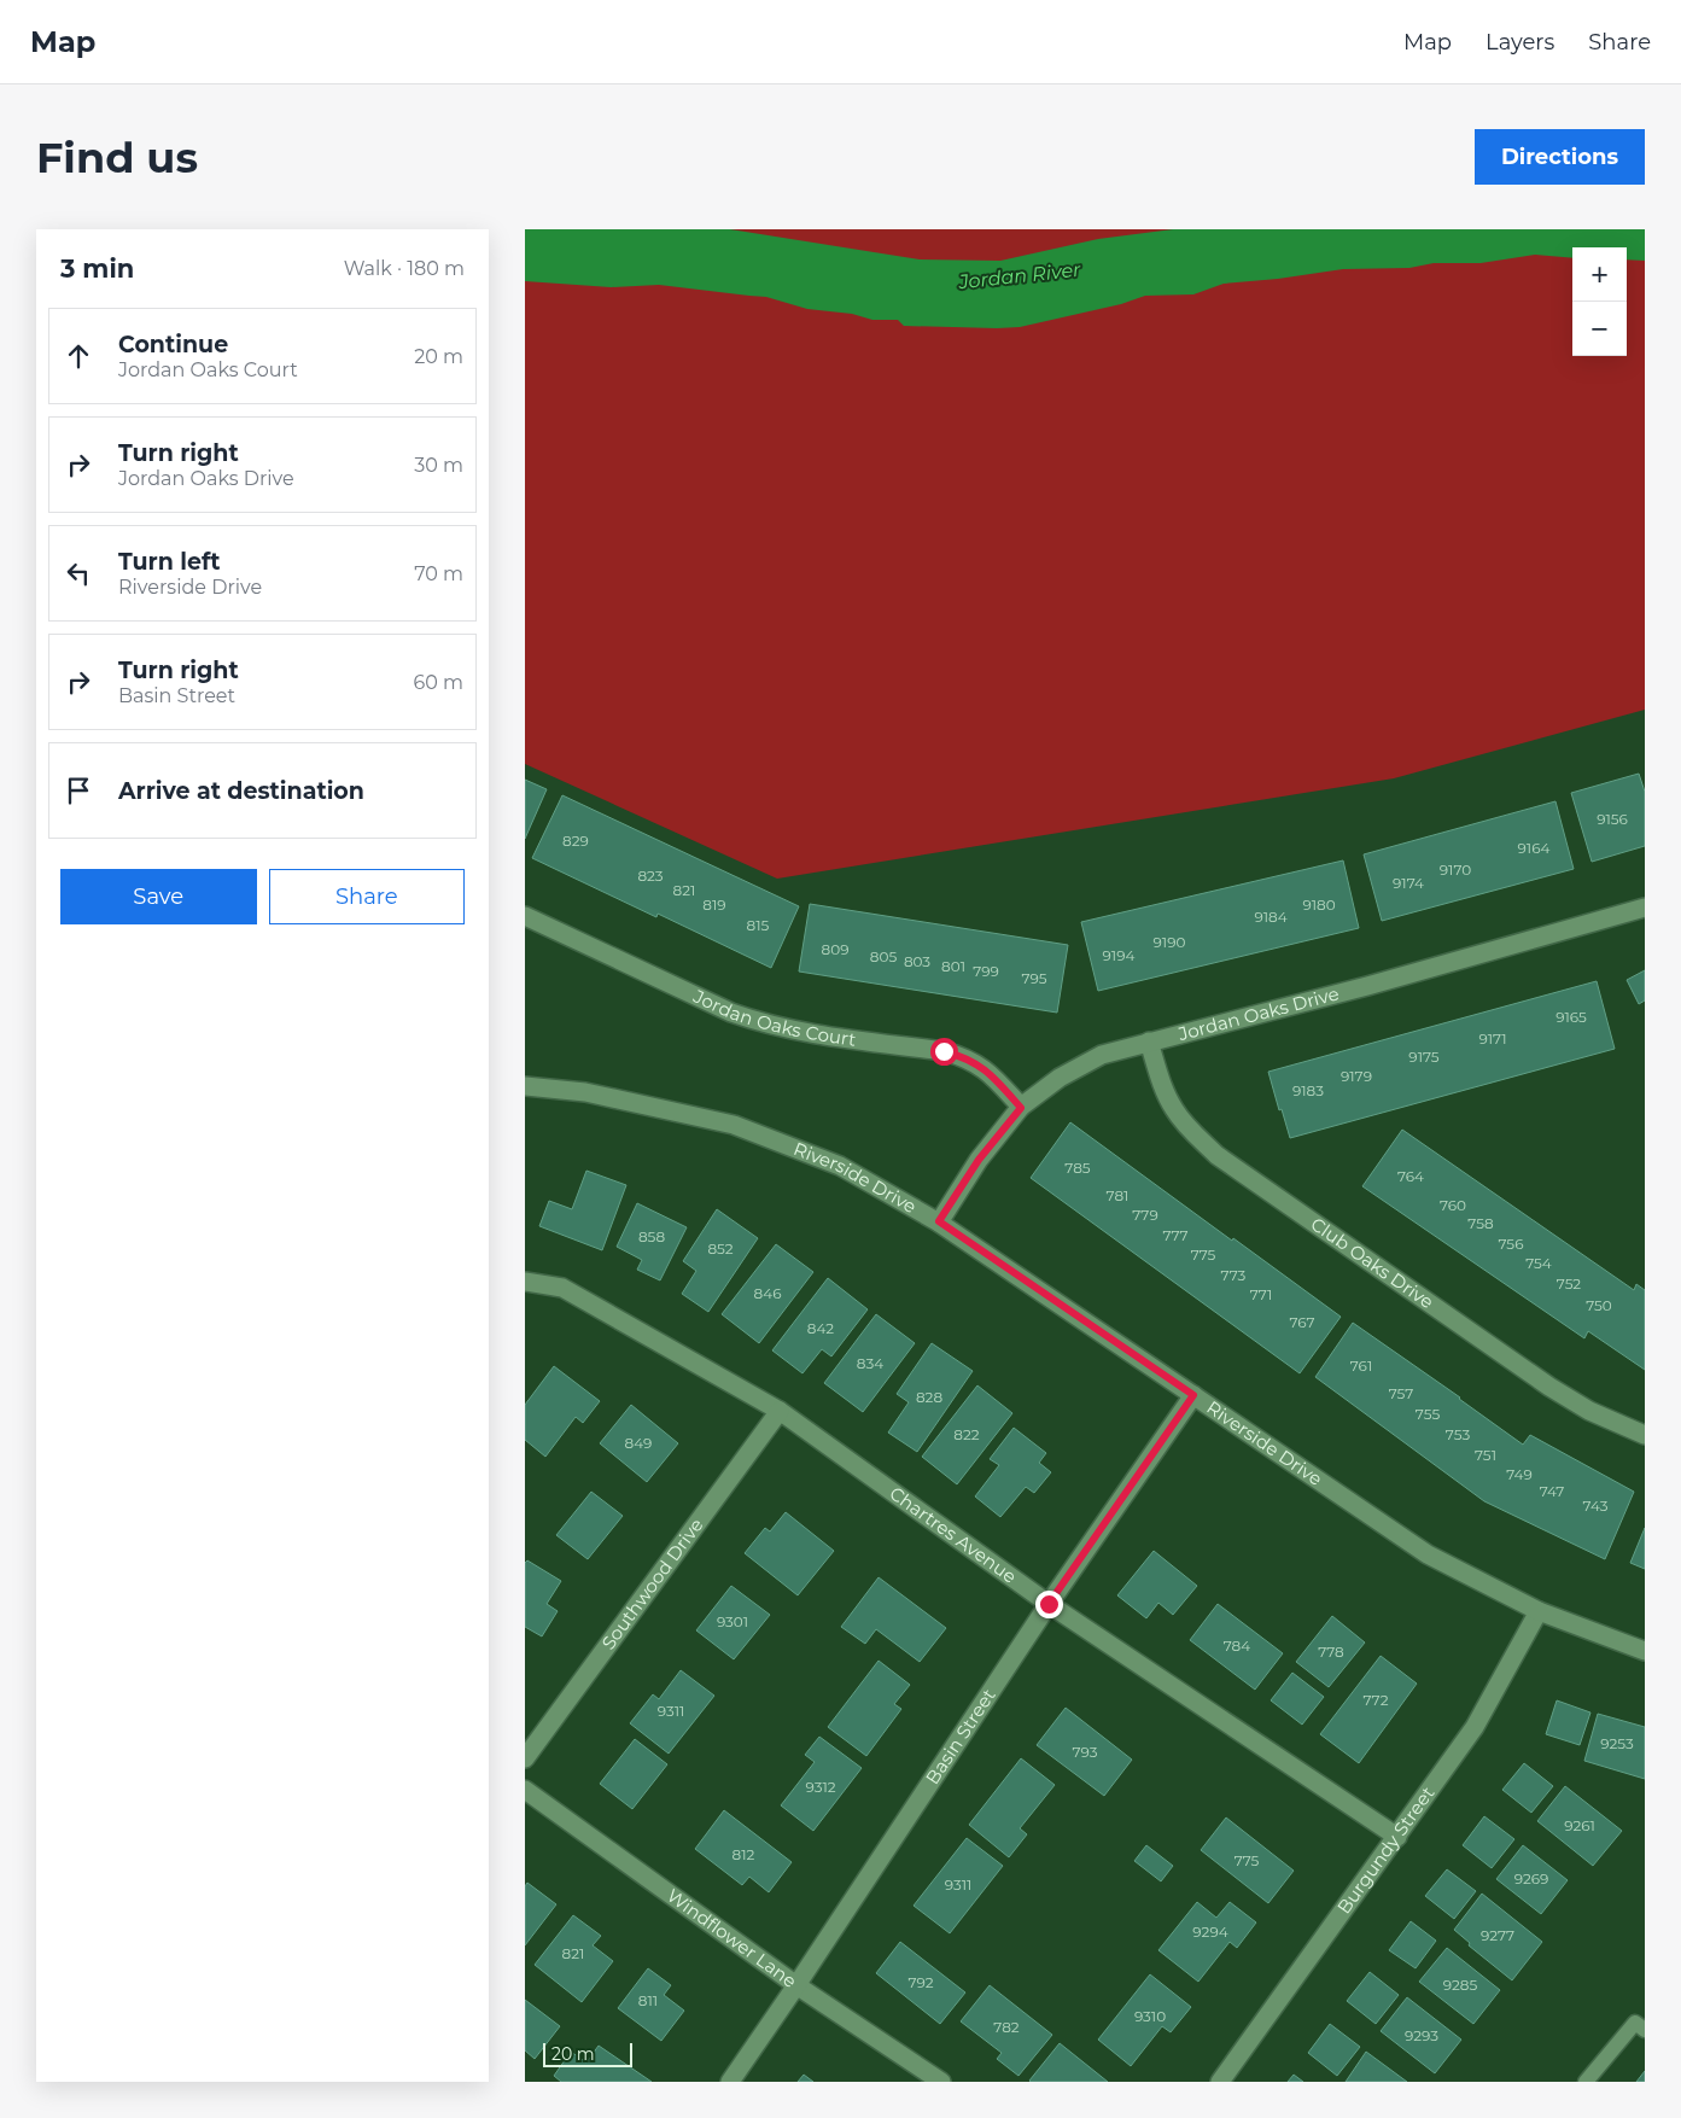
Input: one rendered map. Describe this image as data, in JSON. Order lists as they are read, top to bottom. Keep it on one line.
{"streets":{"street":["Jordan Oaks Drive","Jordan Oaks Court","Riverside Drive","Club Oaks Drive","Chartres Avenue","Southwood Drive","Basin Street","Burgundy Street","Windflower Lane"]},"crossings":[["Jordan Oaks Drive","Jordan Oaks Court"],["Jordan Oaks Drive","Riverside Drive"],["Jordan Oaks Drive","Club Oaks Drive"],["Riverside Drive","Basin Street"],["Riverside Drive","Burgundy Street"],["Chartres Avenue","Southwood Drive"],["Chartres Avenue","Basin Street"],["Chartres Avenue","Burgundy Street"],["Basin Street","Windflower Lane"]],"water":["Jordan River"],"house_numbers":["9156","829","9164","9170","823","9174","821","819","9180","9184","815","9190","809","9194","805","803","801","799","795","9165","9171","9175","9179","9183","785","764","781","760","779","758","777","858","756","852","775","754","773","752","846","771","750","767","842","834","761","757","828","755","822","753","849","751","749","747","743","9301","784","778","772","9311","9253","793","9312","9261","812","775","9269","9311","9294","9277","821","792","9285","811","9310","782","9293"],"scale_bar":"20 m","page":{"header":"Map","nav":["Map","Layers","Share"],"buttons":["Directions",["Save","Share"]],"title":"Find us","heading":["3 min","Walk · 180 m"],"map_buttons":["+","−"],"list":[["Continue","Jordan Oaks Court","20 m"],["Turn right","Jordan Oaks Drive","30 m"],["Turn left","Riverside Drive","70 m"],["Turn right","Basin Street","60 m"],"Arrive at destination"],"scale":"20 m"}}
